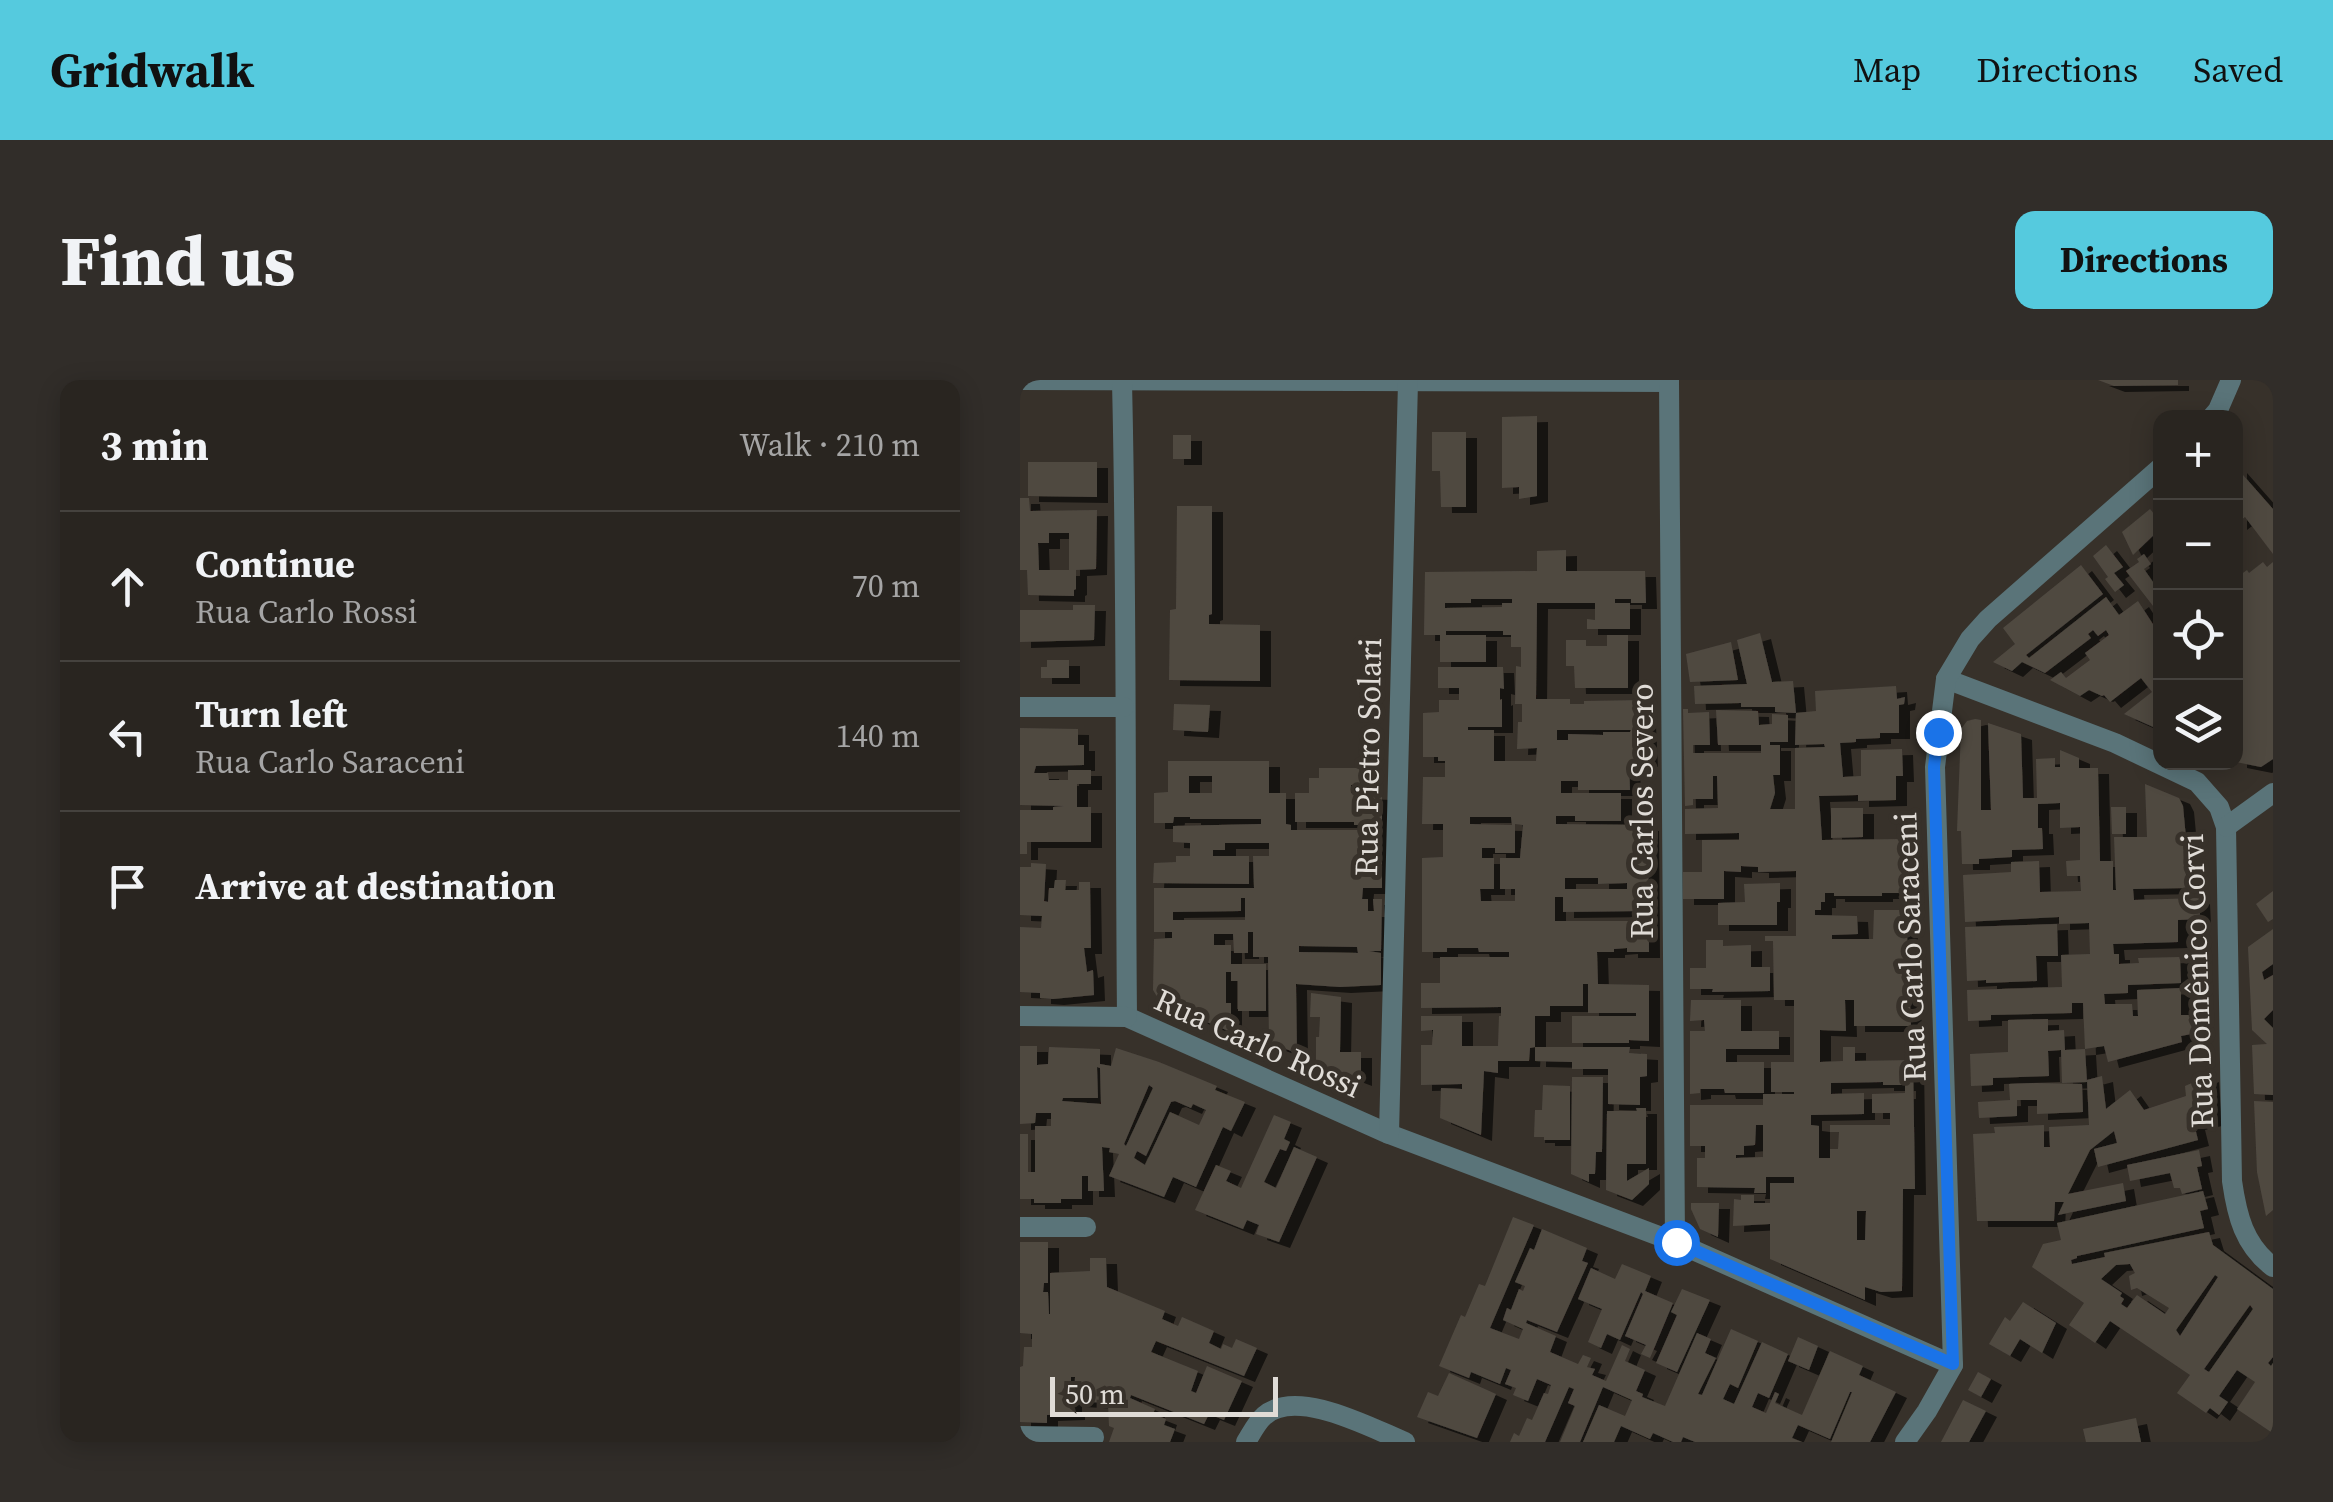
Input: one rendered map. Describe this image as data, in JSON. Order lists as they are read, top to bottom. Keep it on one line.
{"streets":{"street":["Rua Pietro Solari","Rua Carlos Severo","Rua Carlo Saraceni","Rua Domênico Corvi","Rua Carlo Rossi"]},"crossings":[["Rua Pietro Solari","Rua Carlo Rossi"],["Rua Carlos Severo","Rua Carlo Rossi"],["Rua Carlo Saraceni","Rua Domênico Corvi"],["Rua Carlo Saraceni","Rua Carlo Rossi"]],"scale_bar":"50 m","page":{"header":"Gridwalk","nav":["Map","Directions","Saved"],"buttons":"Directions","title":"Find us","heading":["3 min","Walk · 210 m"],"map_buttons":["+","−"],"list":[["Continue","Rua Carlo Rossi","70 m"],["Turn left","Rua Carlo Saraceni","140 m"],"Arrive at destination"],"scale":"50 m"}}
